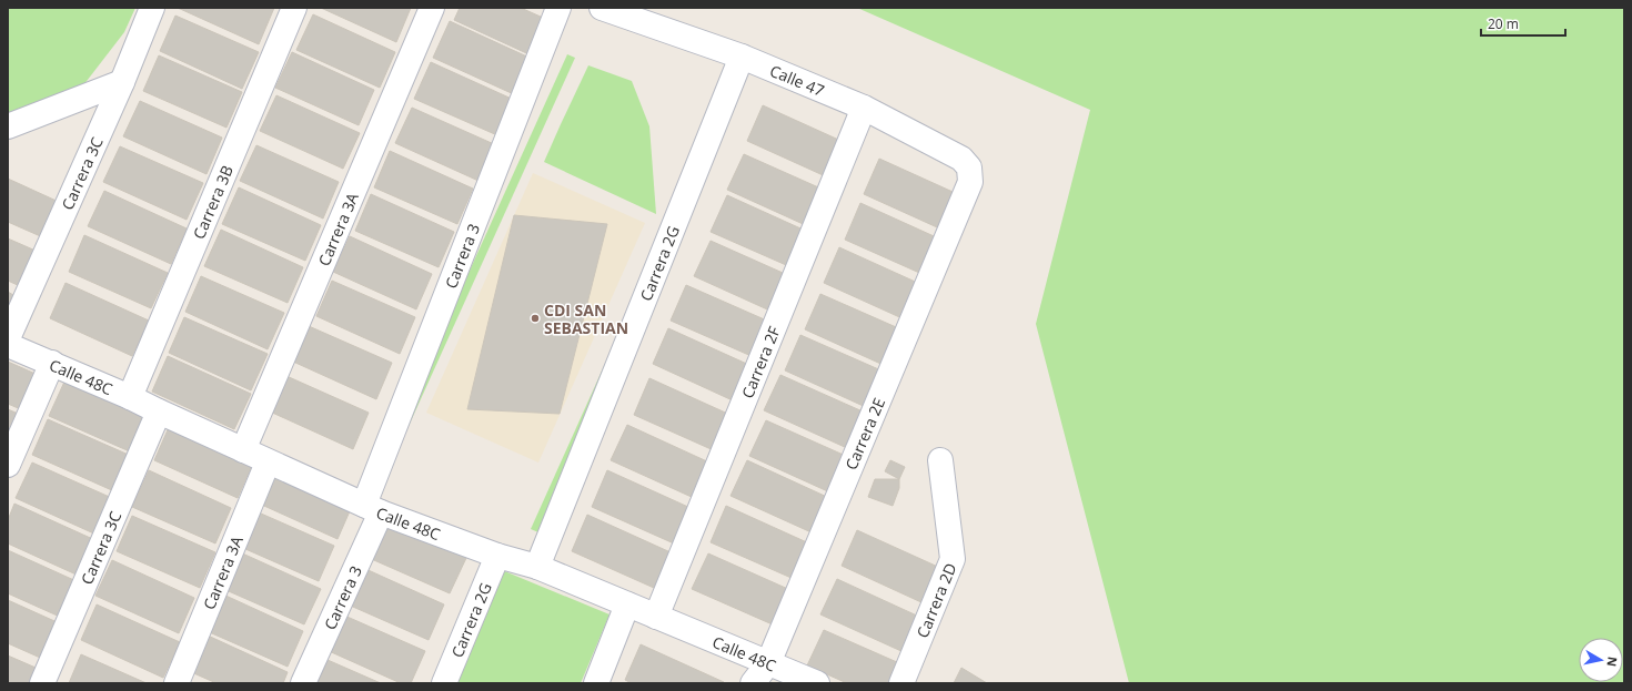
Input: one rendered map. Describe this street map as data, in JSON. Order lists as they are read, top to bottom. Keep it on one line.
{"streets":{"street":["Calle 47","Carrera 3C","Carrera 3B","Carrera 3A","Carrera 3","Carrera 2G","Carrera 2F","Calle 48C","Carrera 2E","Carrera 2D"]},"crossings":[["Calle 47","Carrera 2G"],["Calle 47","Carrera 2F"],["Calle 47","Carrera 2E"],["Carrera 3C","Calle 48C"],["Carrera 3B","Calle 48C"],["Carrera 3A","Calle 48C"],["Carrera 3","Calle 48C"],["Carrera 2G","Calle 48C"],["Carrera 2F","Calle 48C"],["Calle 48C","Carrera 2E"]],"places":["CDI SAN SEBASTIAN"],"scale_bar":"20 m","north":"right"}
